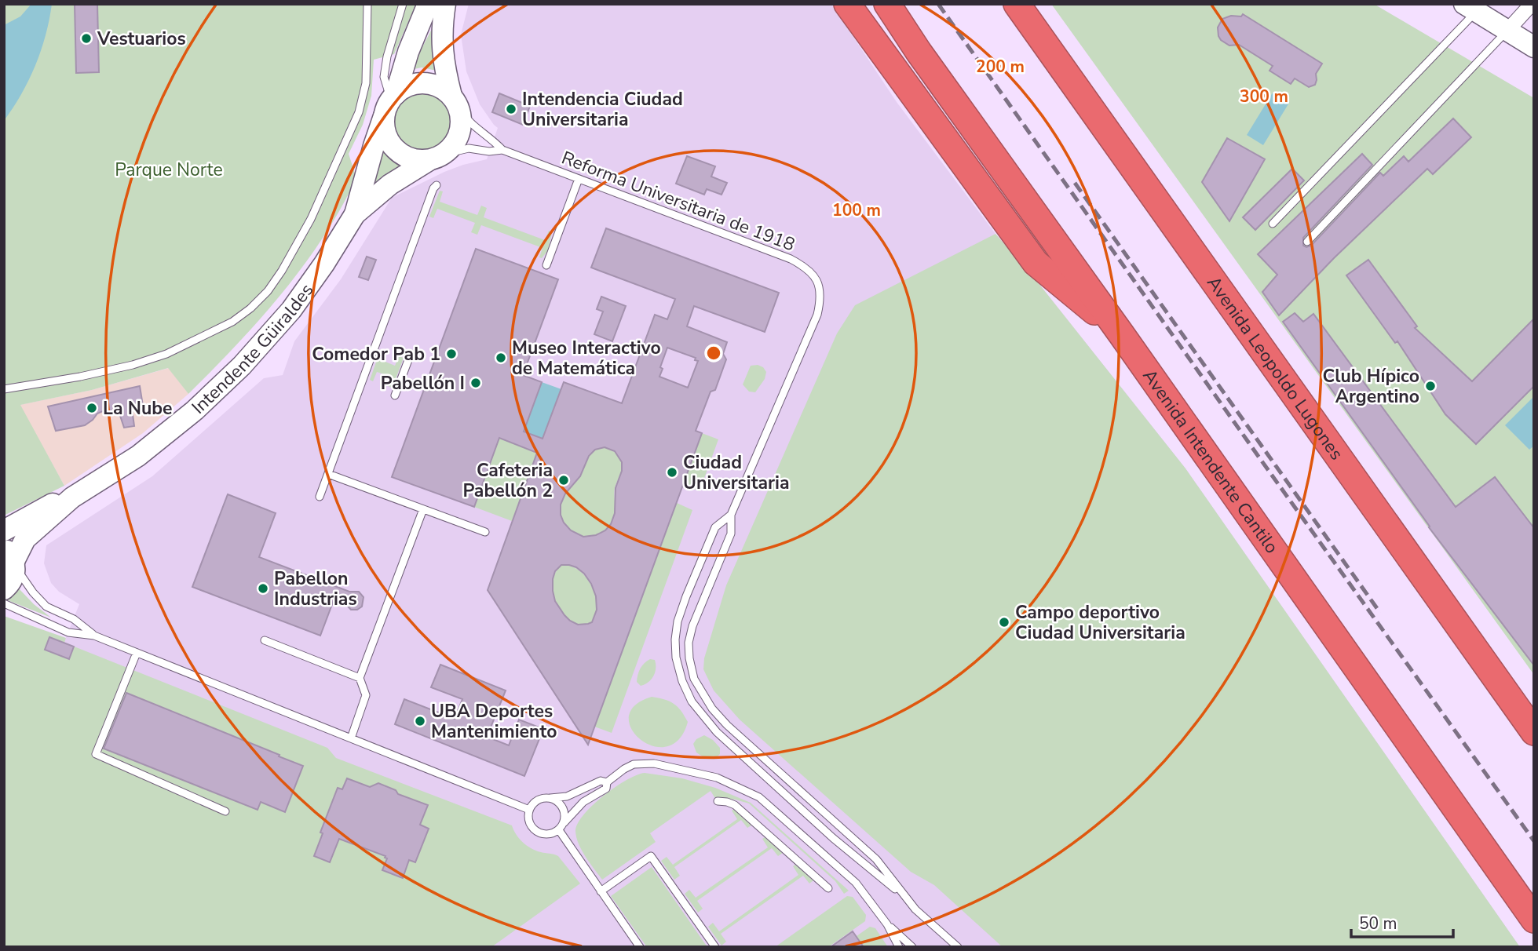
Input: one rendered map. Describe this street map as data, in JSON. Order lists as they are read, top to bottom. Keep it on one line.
{"streets":{"highway":["Avenida Leopoldo Lugones","Avenida Intendente Cantilo"],"main road":["Intendente Güiraldes"],"lane":["Reforma Universitaria de 1918"]},"crossings":[["Reforma Universitaria de 1918","Intendente Güiraldes"]],"parks":["Parque Norte"],"places":["Vestuarios","Intendencia Ciudad Universitaria","Comedor Pab 1","Museo Interactivo de Matemática","Pabellón I","Club Hípico Argentino","La Nube","Ciudad Universitaria","Cafeteria Pabellón 2","Pabellon Industrias","Campo deportivo Ciudad Universitaria","UBA Deportes Mantenimiento"],"scale_bar":"50 m","rings":["200 m","300 m","100 m"]}
